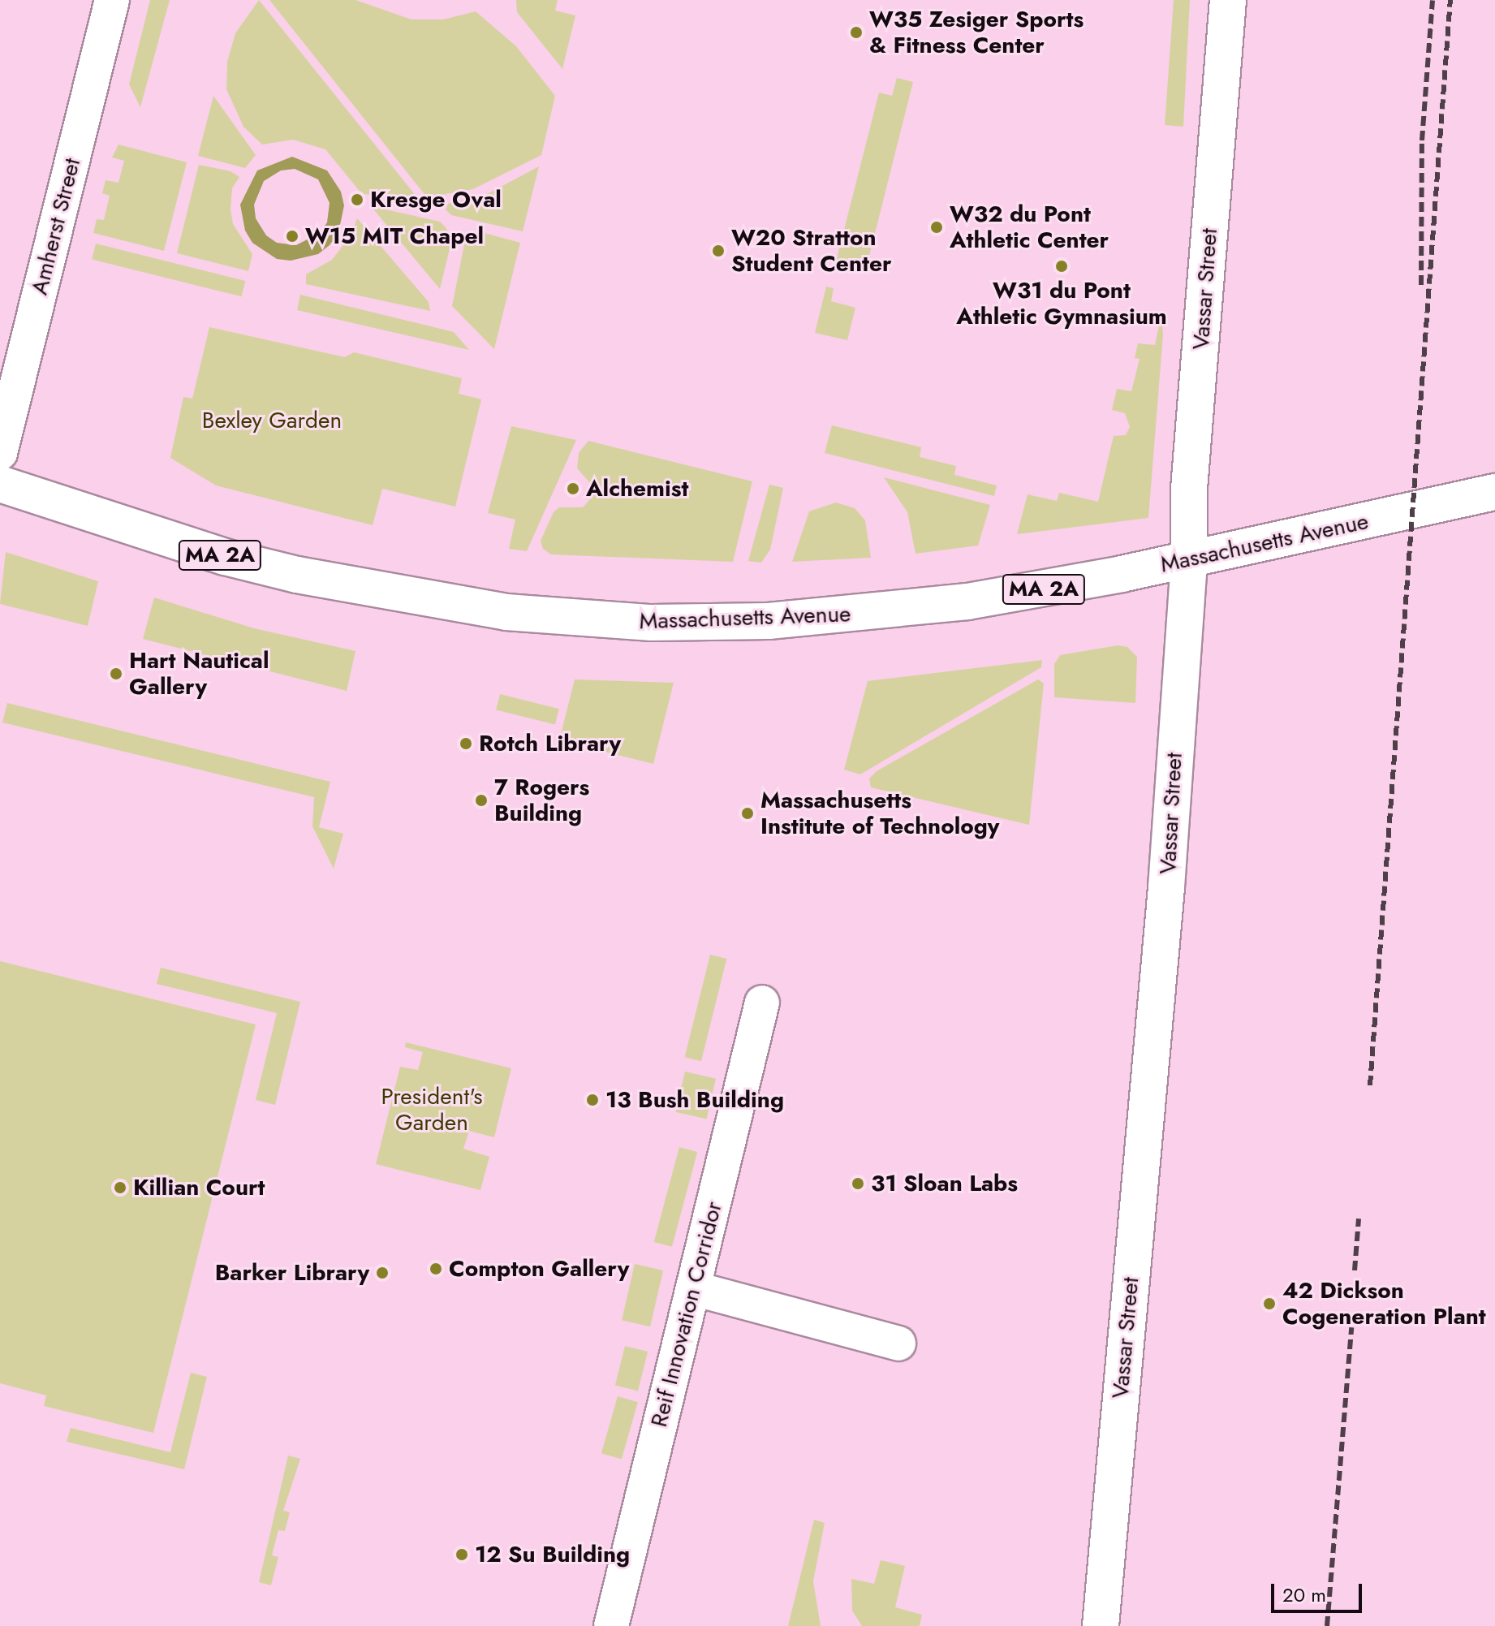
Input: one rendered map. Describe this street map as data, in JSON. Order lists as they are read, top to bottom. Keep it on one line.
{"streets":{"main road":["Vassar Street","Massachusetts Avenue","MA 2A"],"street":["Amherst Street","Reif Innovation Corridor"]},"crossings":[["Vassar Street","Massachusetts Avenue"]],"parks":["Bexley Garden","President's Garden"],"places":["W35 Zesiger Sports & Fitness Center","Kresge Oval","W32 du Pont Athletic Center","W15 MIT Chapel","W20 Stratton Student Center","W31 du Pont Athletic Gymnasium","Alchemist","Hart Nautical Gallery","Rotch Library","7 Rogers Building","Massachusetts Institute of Technology","13 Bush Building","31 Sloan Labs","Killian Court","Compton Gallery","Barker Library","42 Dickson Cogeneration Plant","12 Su Building"],"scale_bar":"20 m"}
